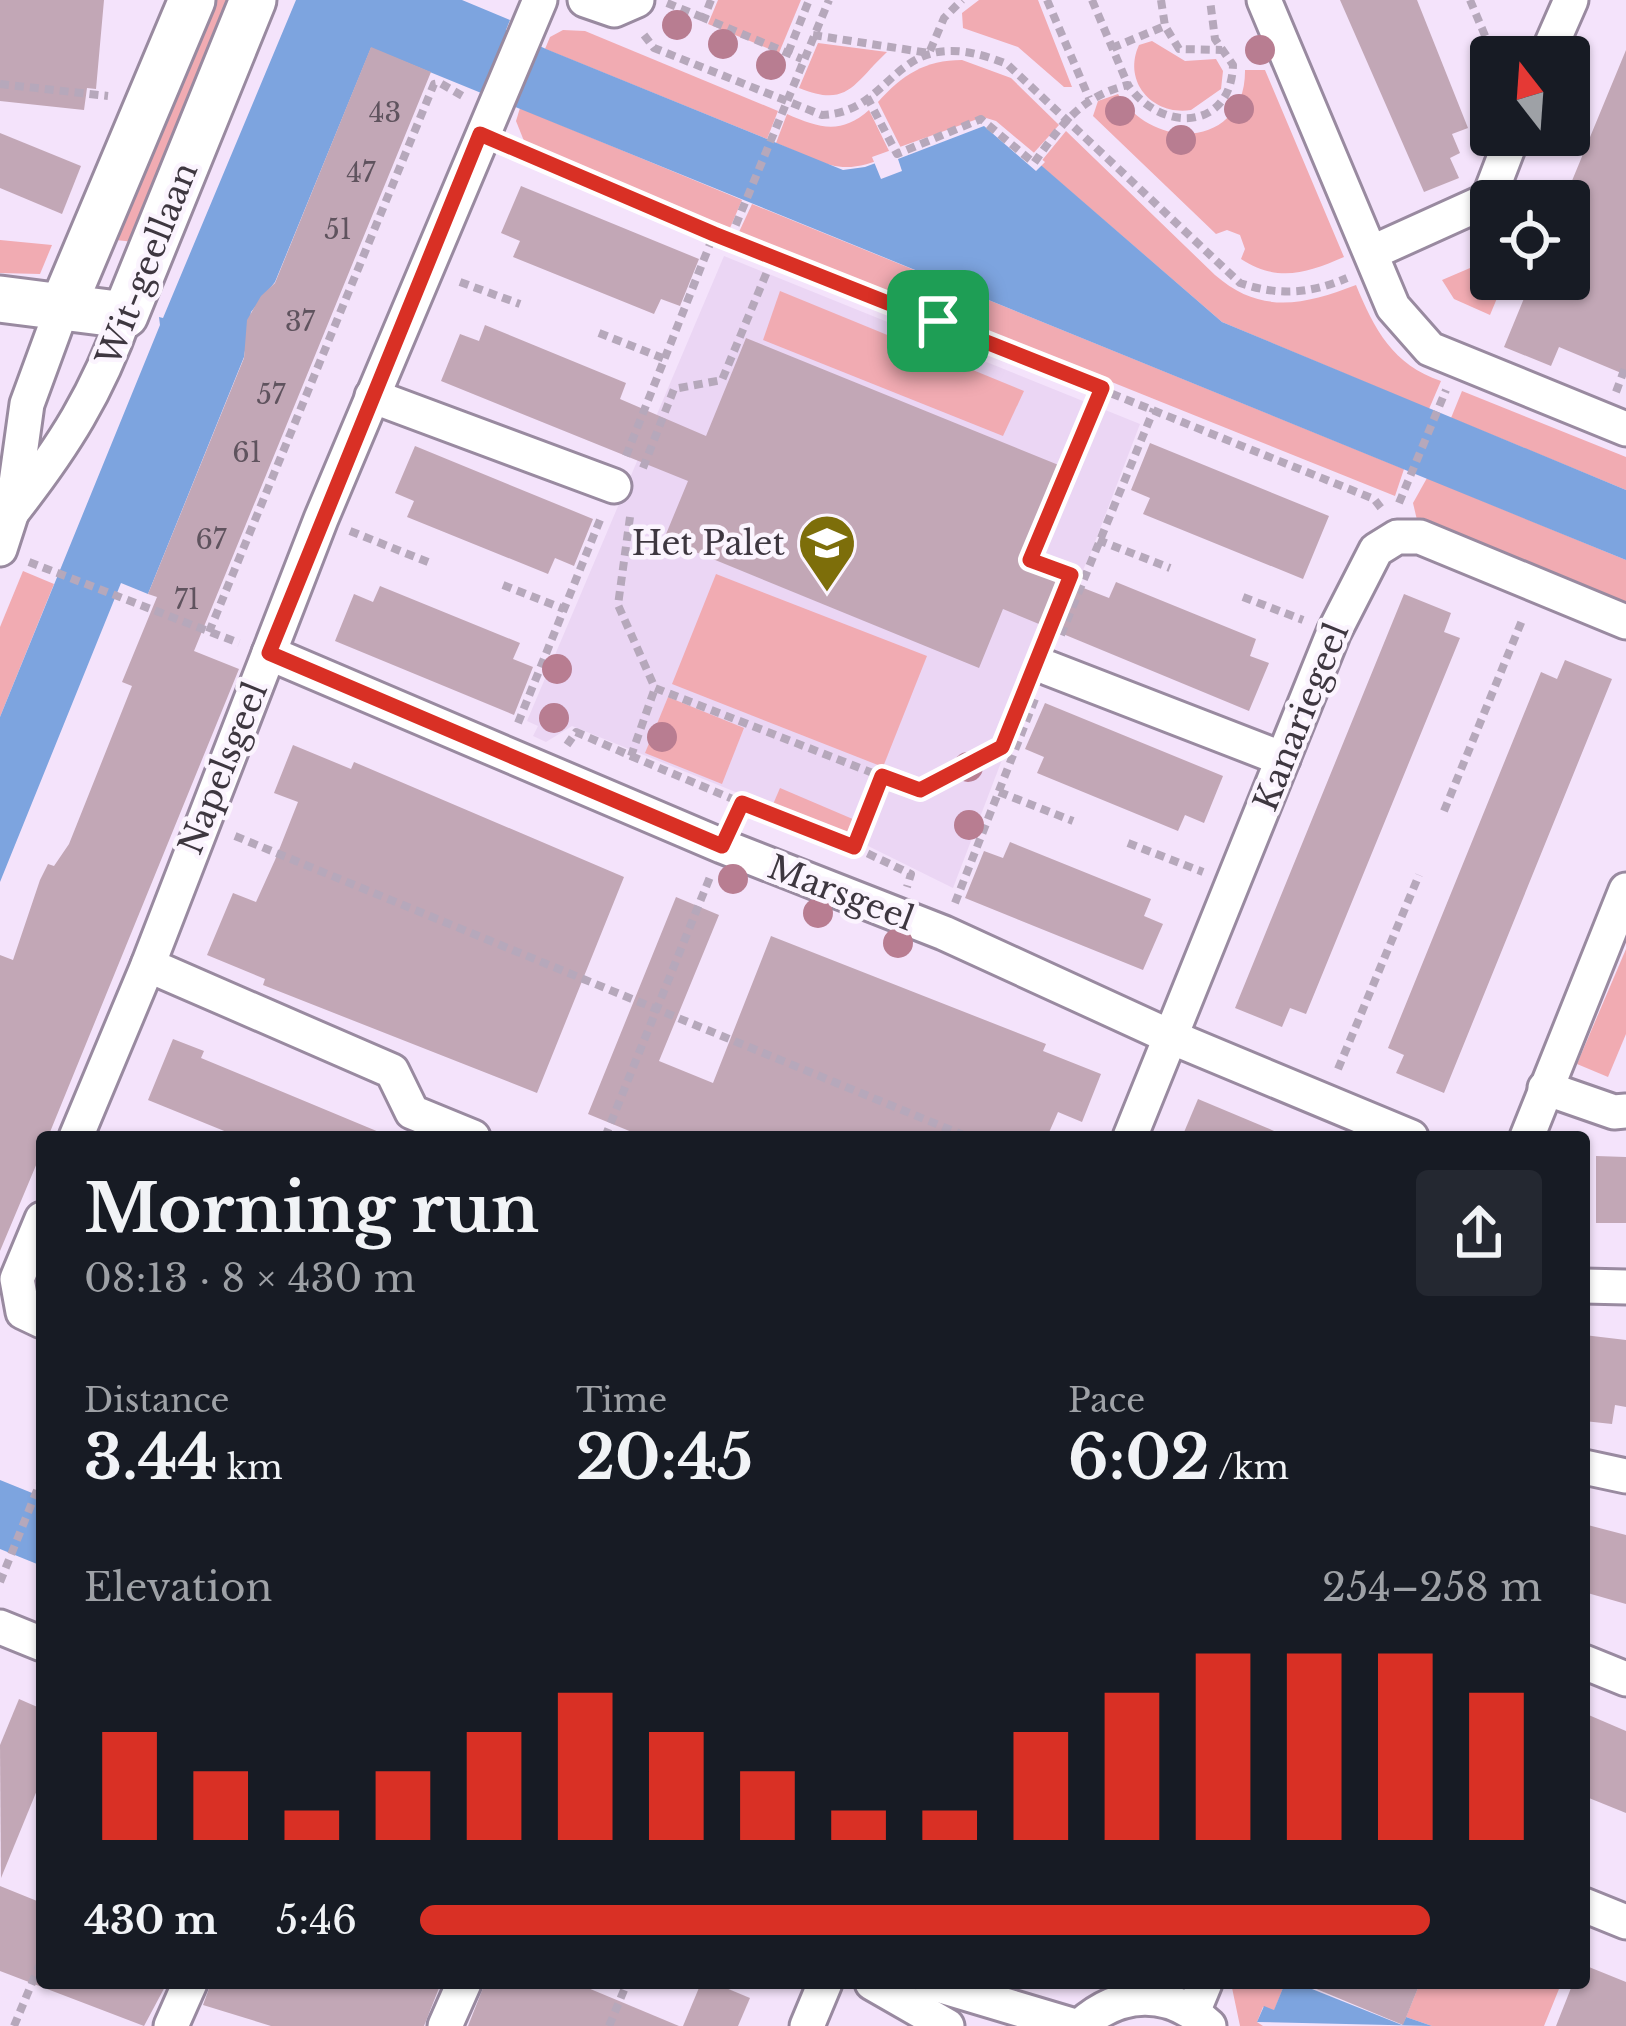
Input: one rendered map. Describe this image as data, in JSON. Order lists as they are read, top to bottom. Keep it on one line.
{"streets":{"street":["Wit-geellaan","Kanariegeel","Napelsgeel","Marsgeel"]},"crossings":[["Kanariegeel","Marsgeel"],["Napelsgeel","Marsgeel"]],"places":{"school or university":["Het Palet"]},"house_numbers":["43","47","51","37","57","61","67","71"],"north":"top","page":{"heading":["Morning run","08:13 · 8 × 430 m"],"stats":[["Distance","3.44 km"],["Time","20:45"],["Pace","6:02 /km"]],"chart":["Elevation","254–258 m"],"list":[{"name":"430 m","note":"5:46"}]}}
